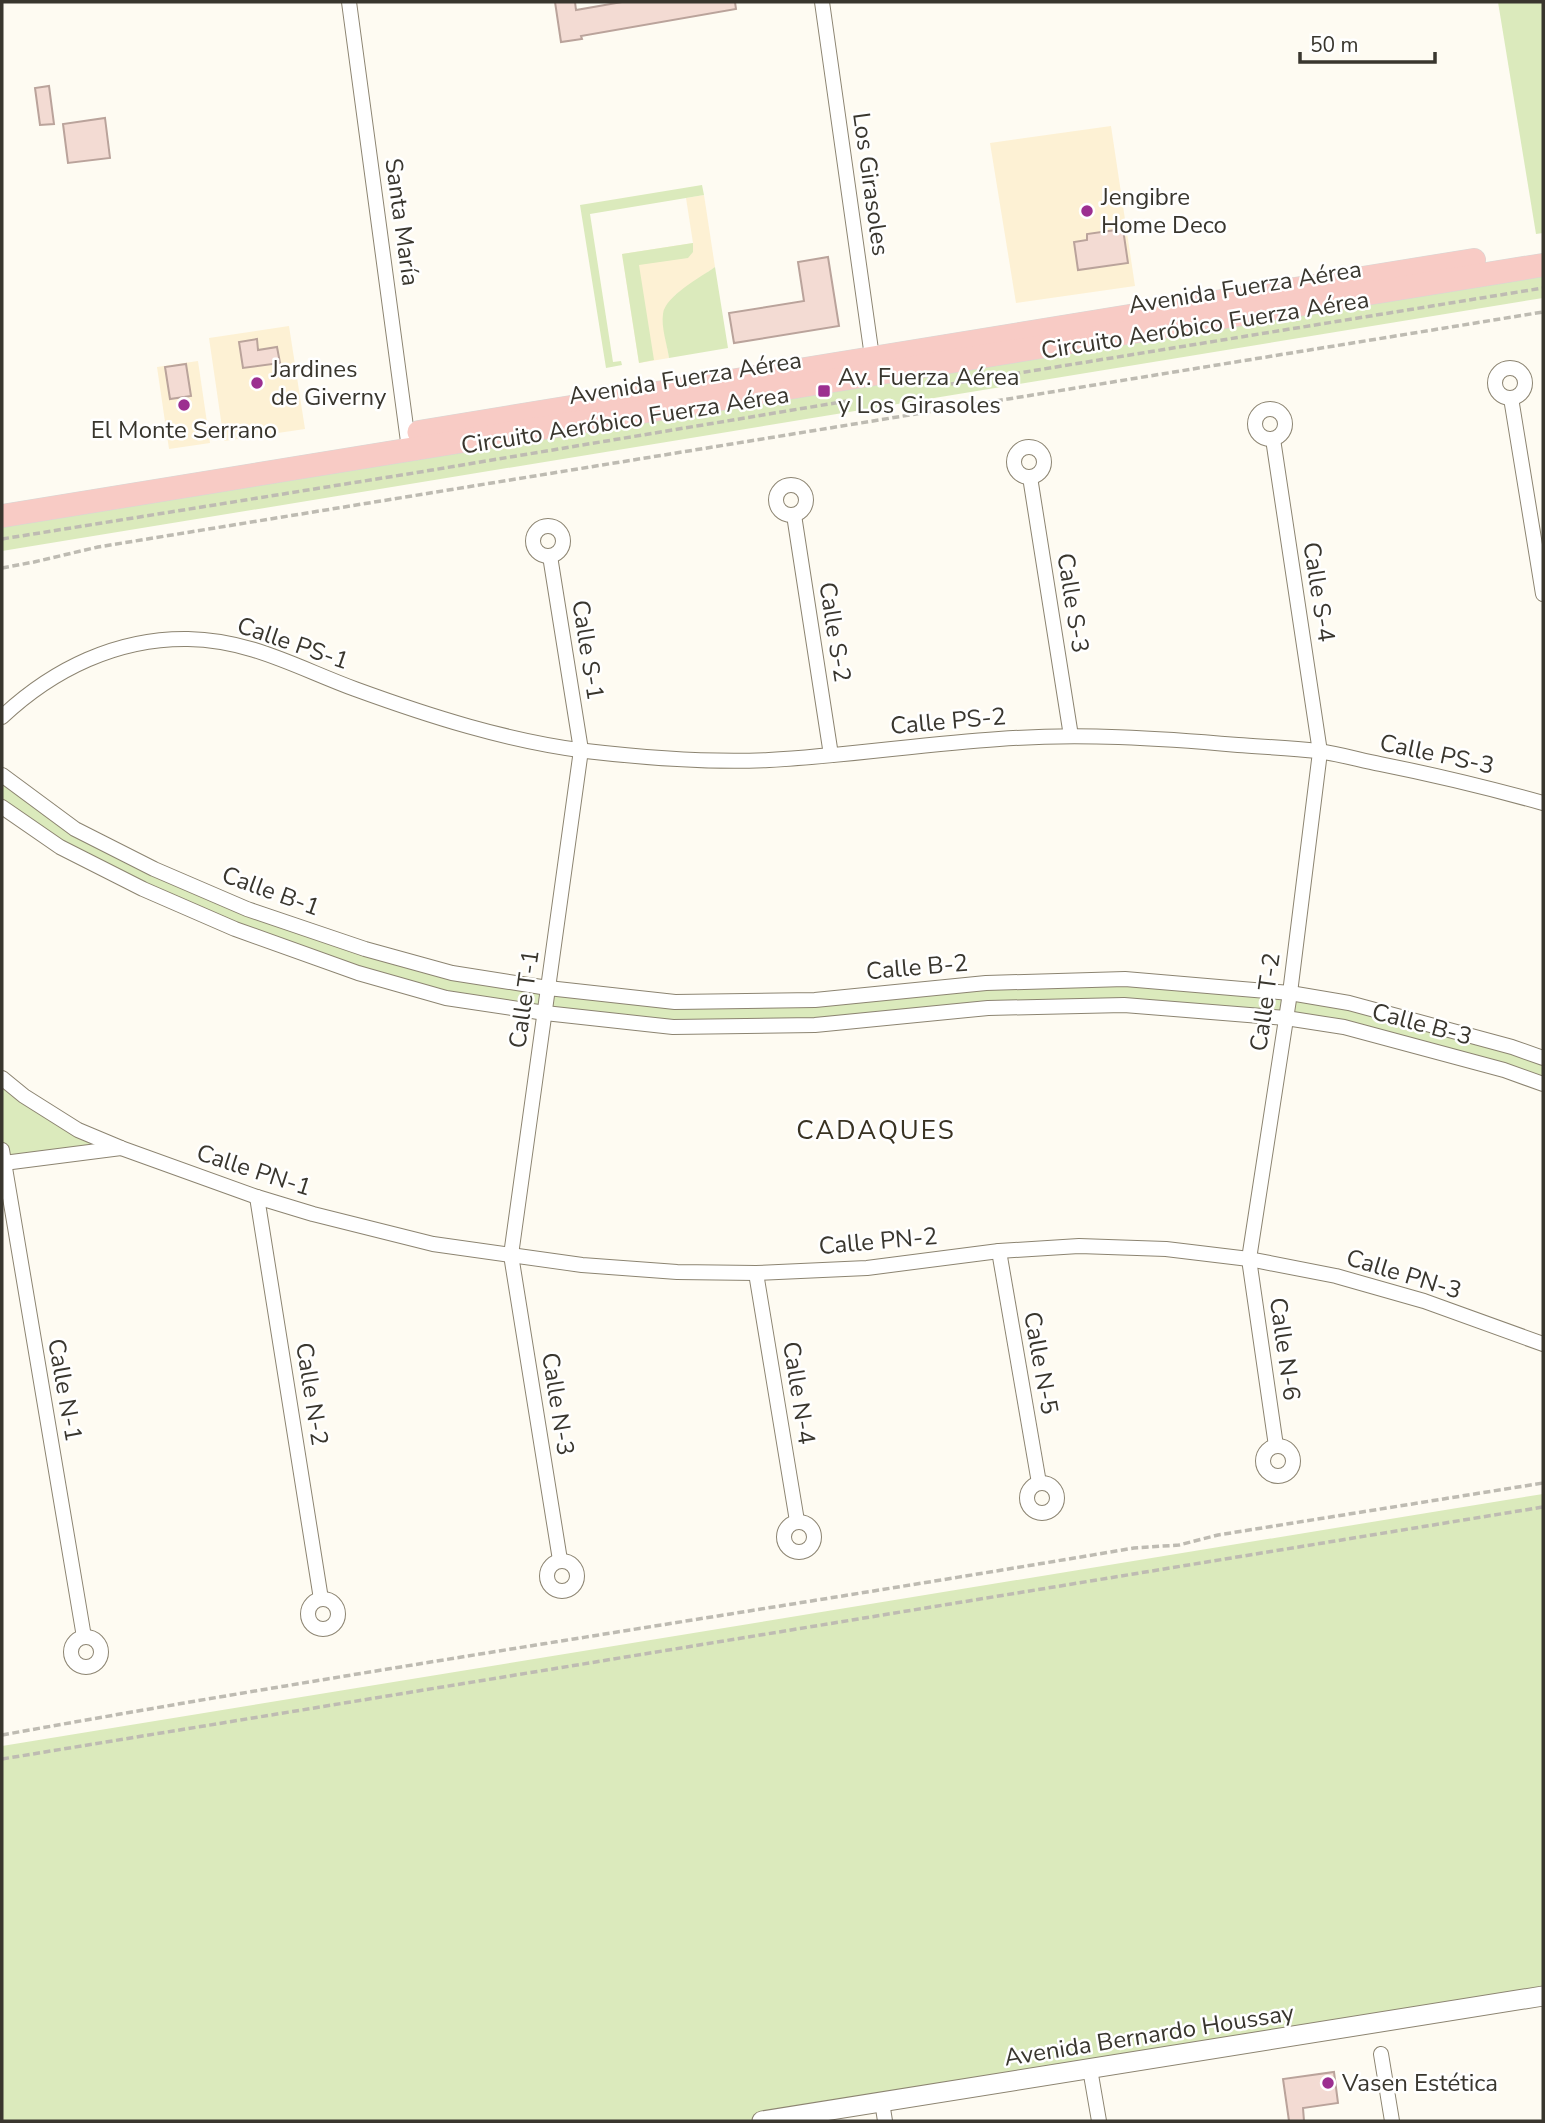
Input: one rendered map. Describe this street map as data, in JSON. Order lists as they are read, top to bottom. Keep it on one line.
{"streets":{"main road":["Avenida Fuerza Aérea","Avenida Bernardo Houssay"],"street":["Los Girasoles","Santa María","Calle S-4","Calle S-3","Calle S-2","Calle PS-1","Calle S-1","Calle PS-2","Calle PS-3","Calle B-1","Calle B-2","Calle T-1","Calle T-2","Calle B-3","Calle PN-1","Calle PN-2","Calle PN-3","Calle N-6","Calle N-5","Calle N-1","Calle N-4","Calle N-2","Calle N-3"],"path":["Circuito Aeróbico Fuerza Aérea"]},"crossings":[["Los Girasoles","Avenida Fuerza Aérea"],["Santa María","Avenida Fuerza Aérea"],["Calle S-4","Calle PS-2"],["Calle S-4","Calle PS-3"],["Calle S-4","Calle T-2"],["Calle S-3","Calle PS-2"],["Calle S-2","Calle PS-2"],["Calle PS-1","Calle S-1"],["Calle PS-1","Calle PS-2"],["Calle PS-1","Calle T-1"],["Calle S-1","Calle PS-2"],["Calle S-1","Calle T-1"],["Calle PS-2","Calle PS-3"],["Calle PS-2","Calle T-1"],["Calle PS-2","Calle T-2"],["Calle PS-3","Calle T-2"],["Calle B-1","Calle B-2"],["Calle B-1","Calle T-1"],["Calle B-2","Calle T-1"],["Calle B-2","Calle T-2"],["Calle B-2","Calle B-3"],["Calle T-1","Calle PN-1"],["Calle T-1","Calle PN-2"],["Calle T-1","Calle N-3"],["Calle T-2","Calle B-3"],["Calle T-2","Calle PN-2"],["Calle T-2","Calle PN-3"],["Calle T-2","Calle N-6"],["Calle PN-1","Calle PN-2"],["Calle PN-1","Calle N-2"],["Calle PN-1","Calle N-3"],["Calle PN-2","Calle PN-3"],["Calle PN-2","Calle N-6"],["Calle PN-2","Calle N-5"],["Calle PN-2","Calle N-4"],["Calle PN-2","Calle N-3"],["Calle PN-3","Calle N-6"]],"districts":["CADAQUES"],"places":{"other":["Jengibre Home Deco","Jardines de Giverny","El Monte Serrano","Vasen Estética"],"transit":["Av. Fuerza Aérea y Los Girasoles"]},"scale_bar":"50 m"}
